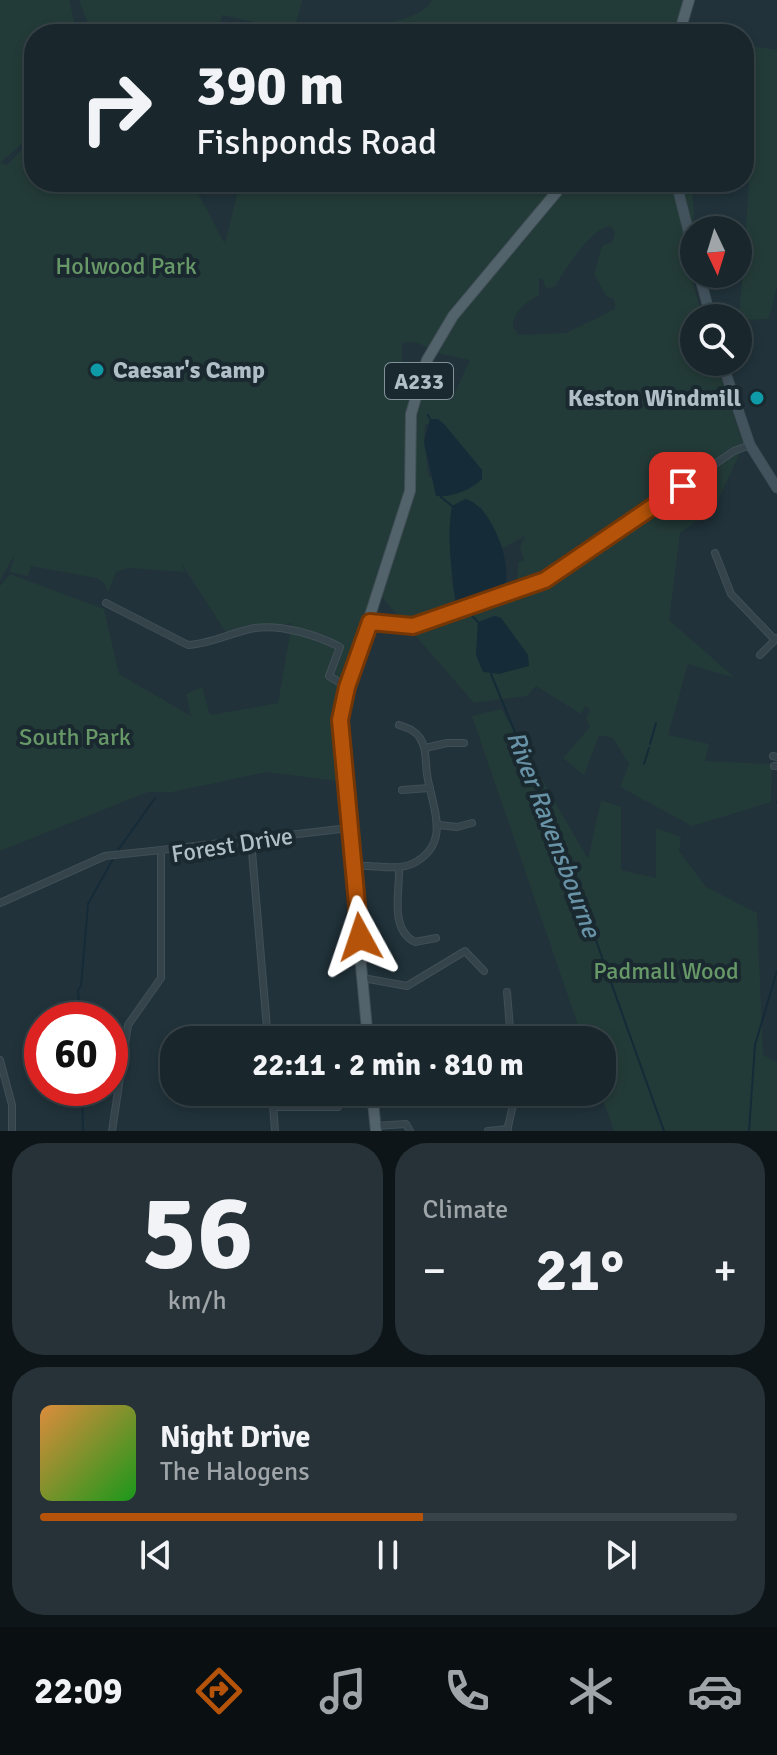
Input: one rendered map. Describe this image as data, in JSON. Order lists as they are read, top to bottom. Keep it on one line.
{"streets":{"main road":["A233"],"street":["Forest Drive"]},"crossings":[["A233","Forest Drive"]],"water":["River Ravensbourne"],"parks":["Holwood Park","South Park","Padmall Wood"],"places":["Caesar's Camp","Keston Windmill"],"north":"bottom","page":{"turn":["390 m","Fishponds Road"],"limit":"60","trip":"22:11 · 2 min · 810 m","tile":[["56","km/h"],"Climate"],"heat":["−","21°","+"],"song":["Night Drive","The Halogens"],"tabs":"22:09"}}
